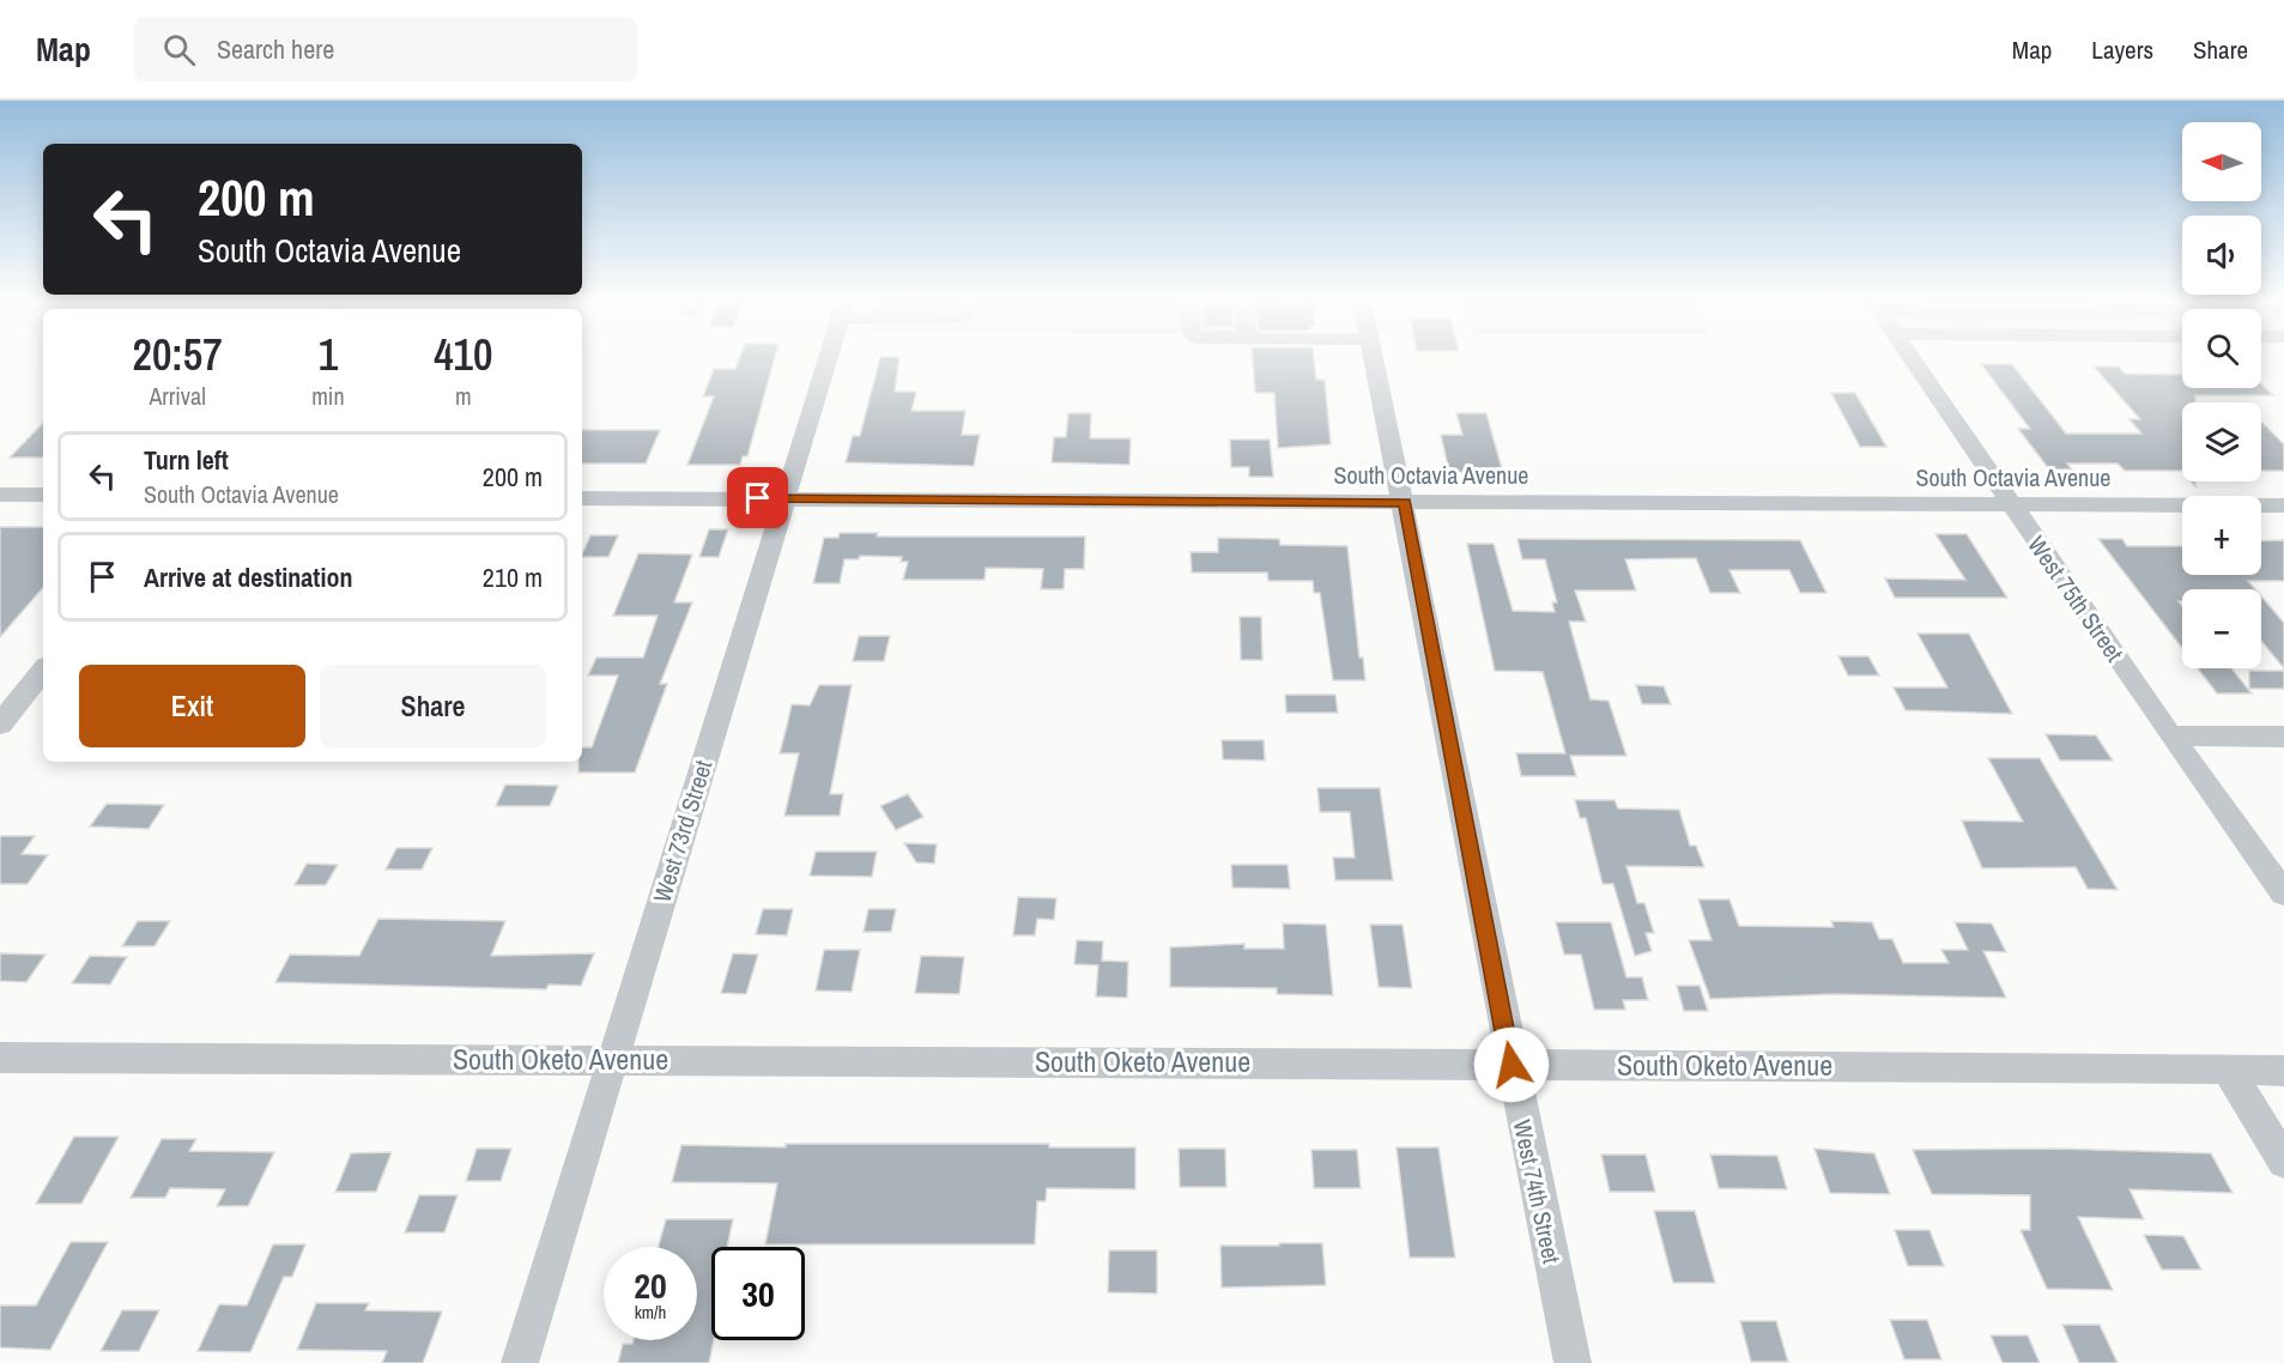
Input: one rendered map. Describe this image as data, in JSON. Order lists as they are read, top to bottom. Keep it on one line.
{"streets":{"street":["South Octavia Avenue","West 75th Street","West 73rd Street","South Oketo Avenue","West 74th Street"]},"crossings":[["South Octavia Avenue","West 75th Street"],["South Octavia Avenue","West 73rd Street"],["South Octavia Avenue","West 74th Street"],["West 73rd Street","South Oketo Avenue"],["South Oketo Avenue","West 74th Street"]],"north":"left","page":{"header":"Map","search":"Search here","nav":["Map","Layers","Share"],"map_buttons":["+","−"],"turn":["200 m","South Octavia Avenue"],"eta":["20:57","Arrival","1","min","410","m"],"list":[{"name":"Turn left","note":"South Octavia Avenue","value":"200 m"},{"name":"Arrive at destination","value":"210 m"}],"buttons":["Exit","Share"],"speed":"20 km/h","limit":"30"}}
